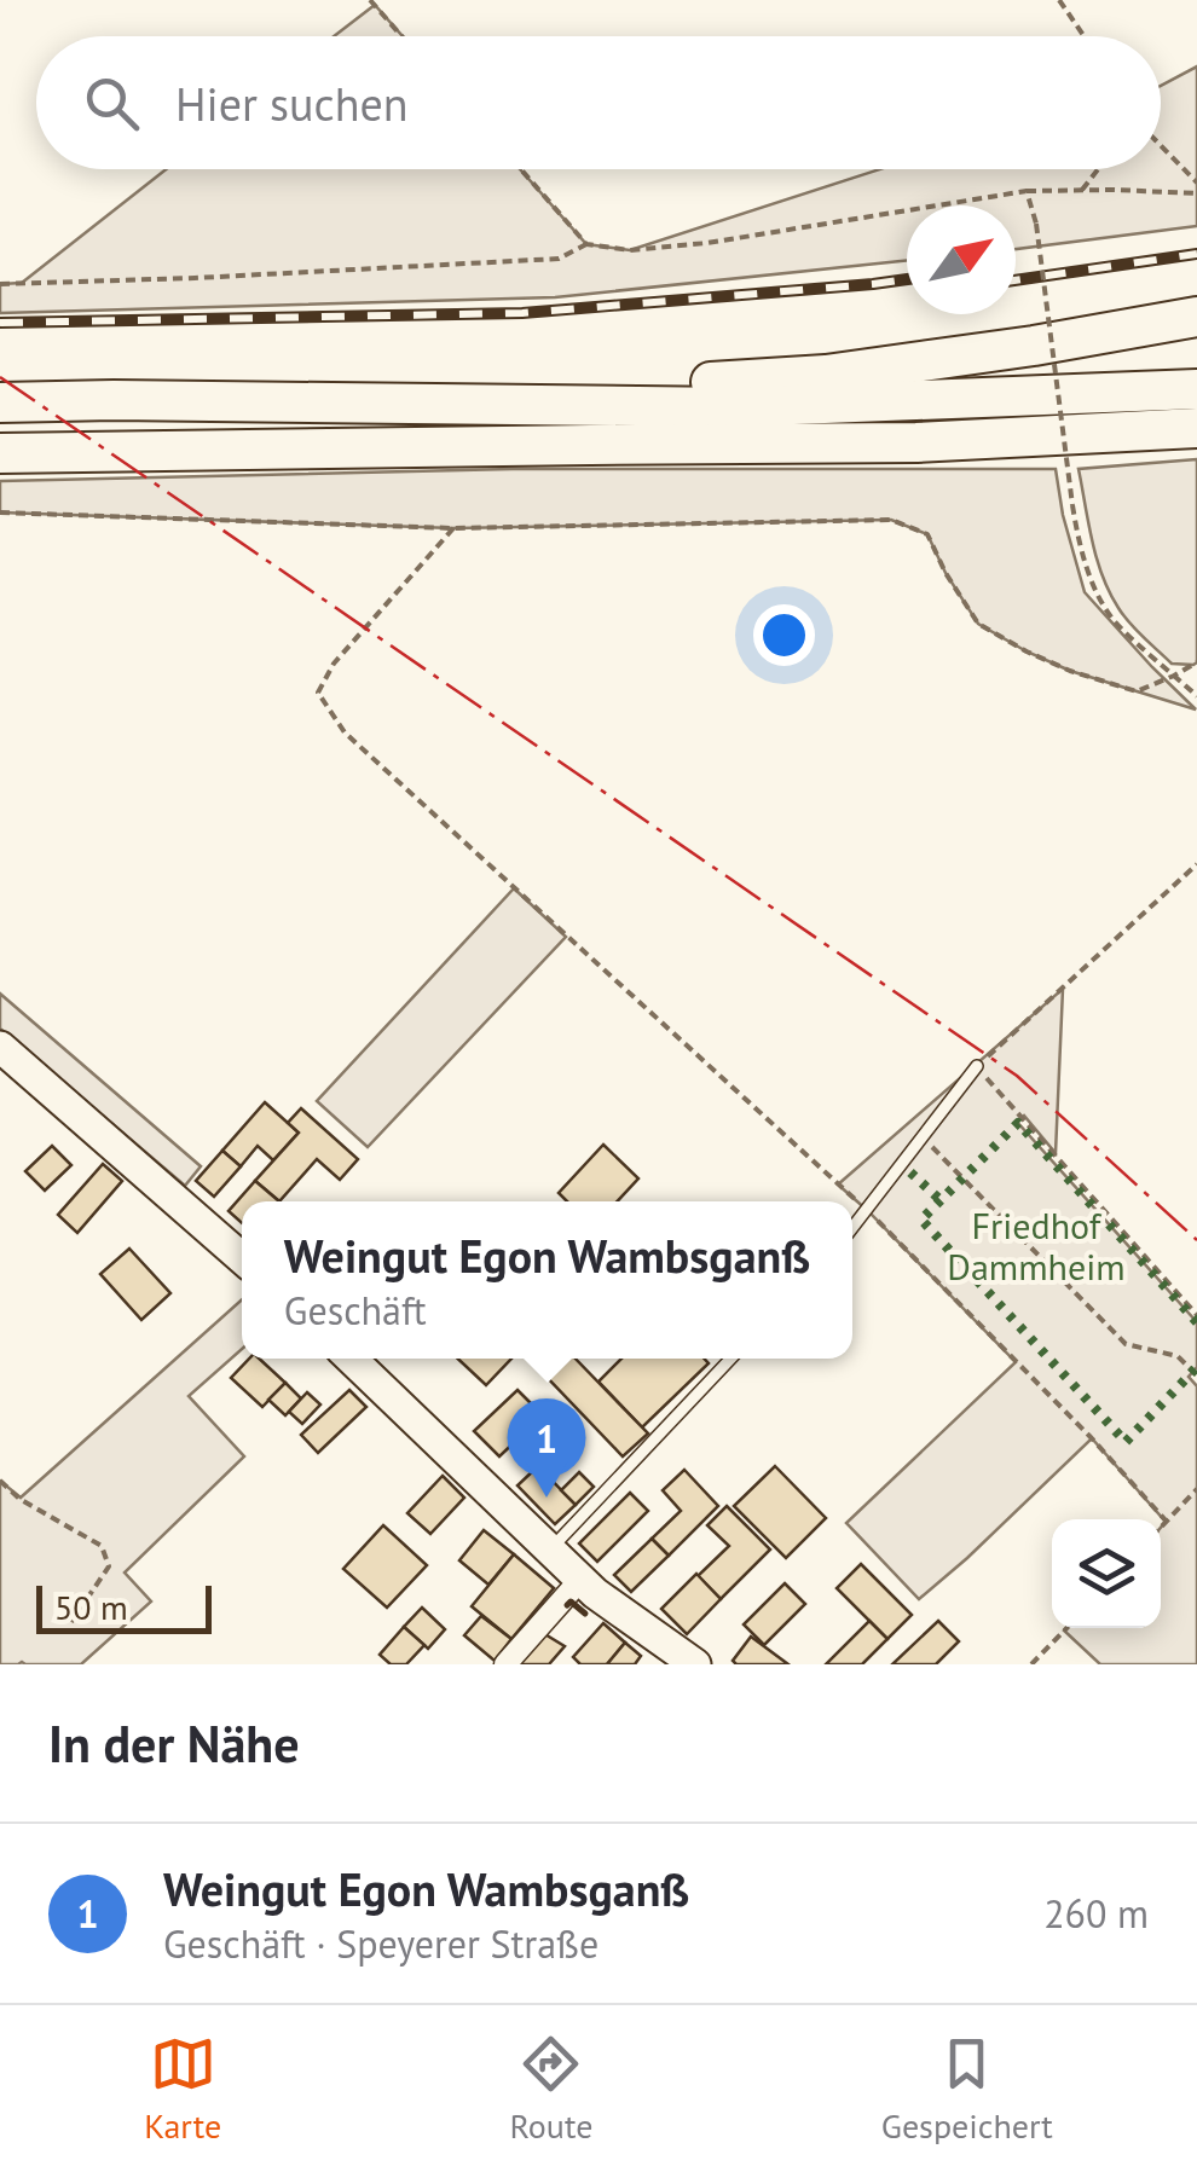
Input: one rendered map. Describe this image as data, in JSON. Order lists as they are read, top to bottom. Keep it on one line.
{"parks":["Friedhof Dammheim"],"scale_bar":"50 m","north":"top right","page":{"search":"Hier suchen","popup":["Weingut Egon Wambsganß","Geschäft"],"pins":"1","scale":"50 m","heading":"In der Nähe","list":[{"mark":"1","name":"Weingut Egon Wambsganß","note":"Geschäft · Speyerer Straße","value":"260 m"}],"nav":["Karte","Route","Gespeichert"]}}
